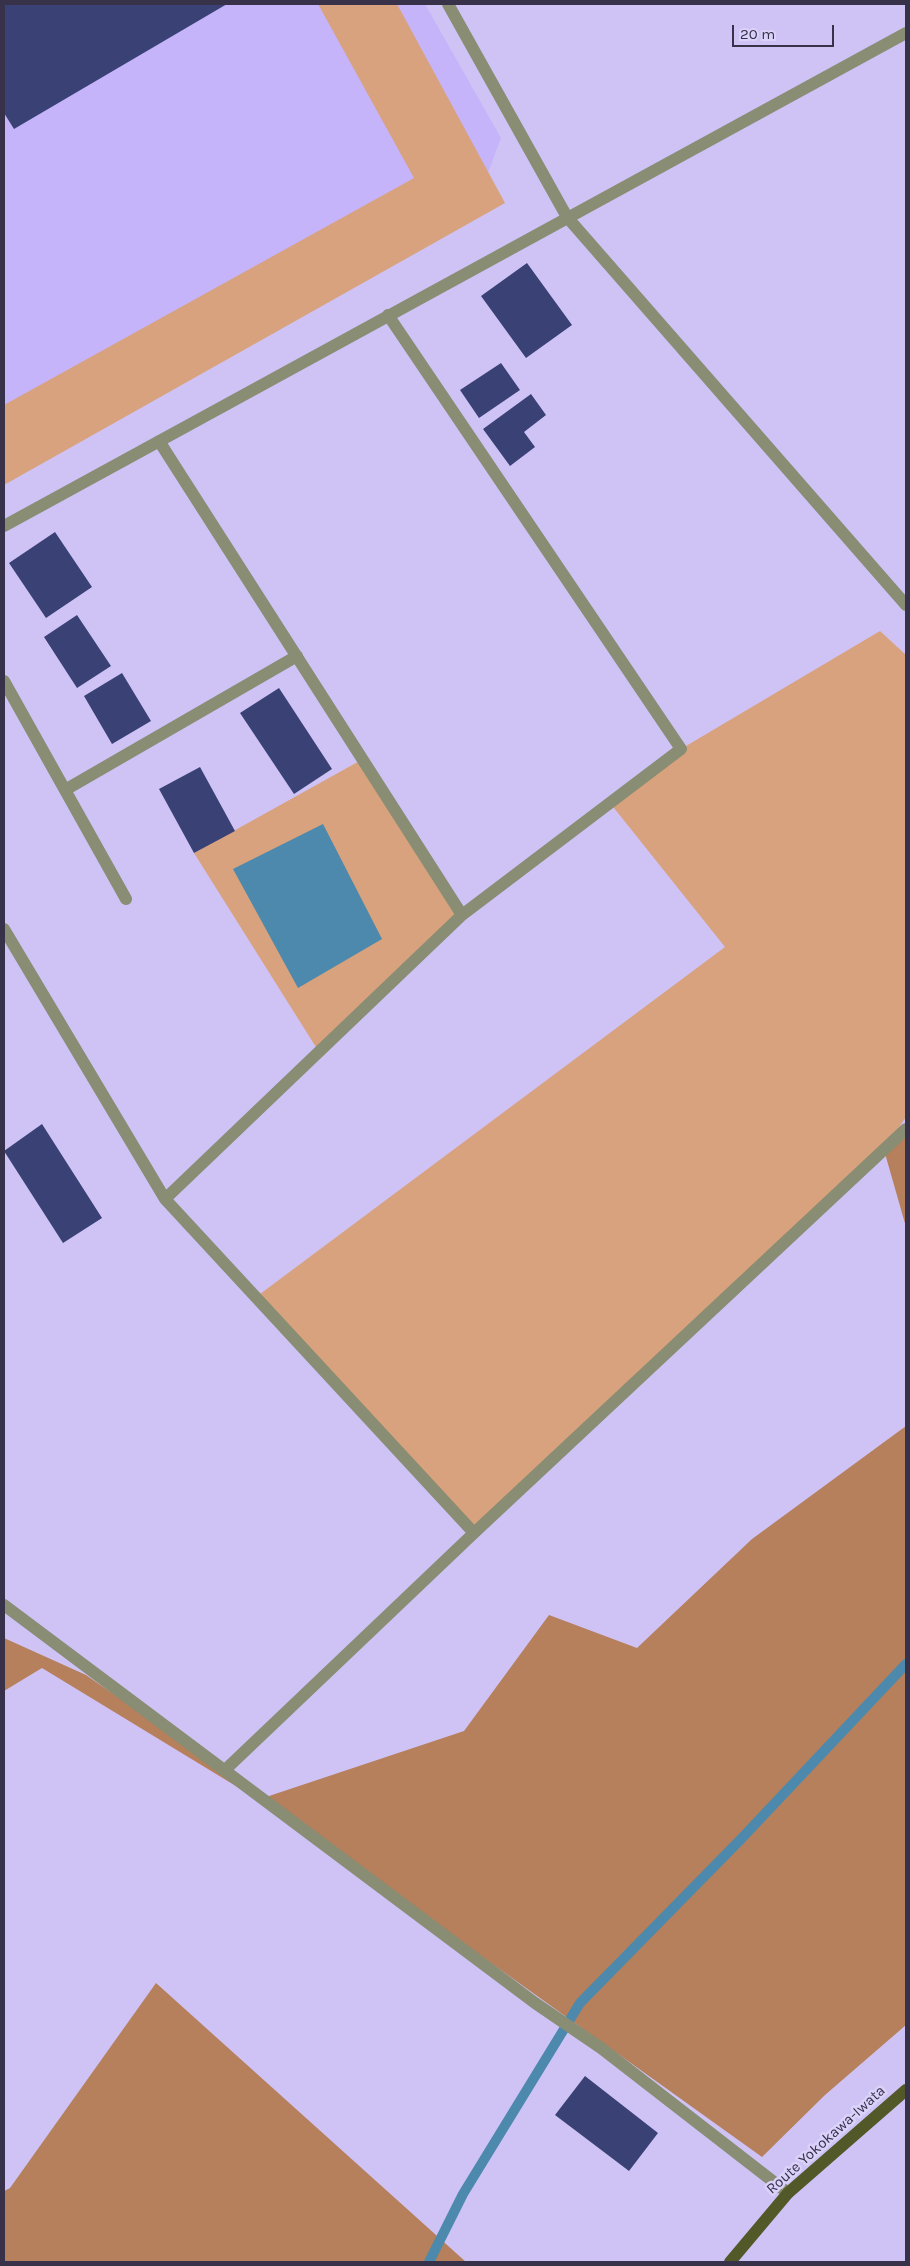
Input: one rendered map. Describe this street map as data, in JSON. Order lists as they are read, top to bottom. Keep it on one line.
{"streets":{"main road":["Route Yokokawa-Iwata"]},"scale_bar":"20 m"}
